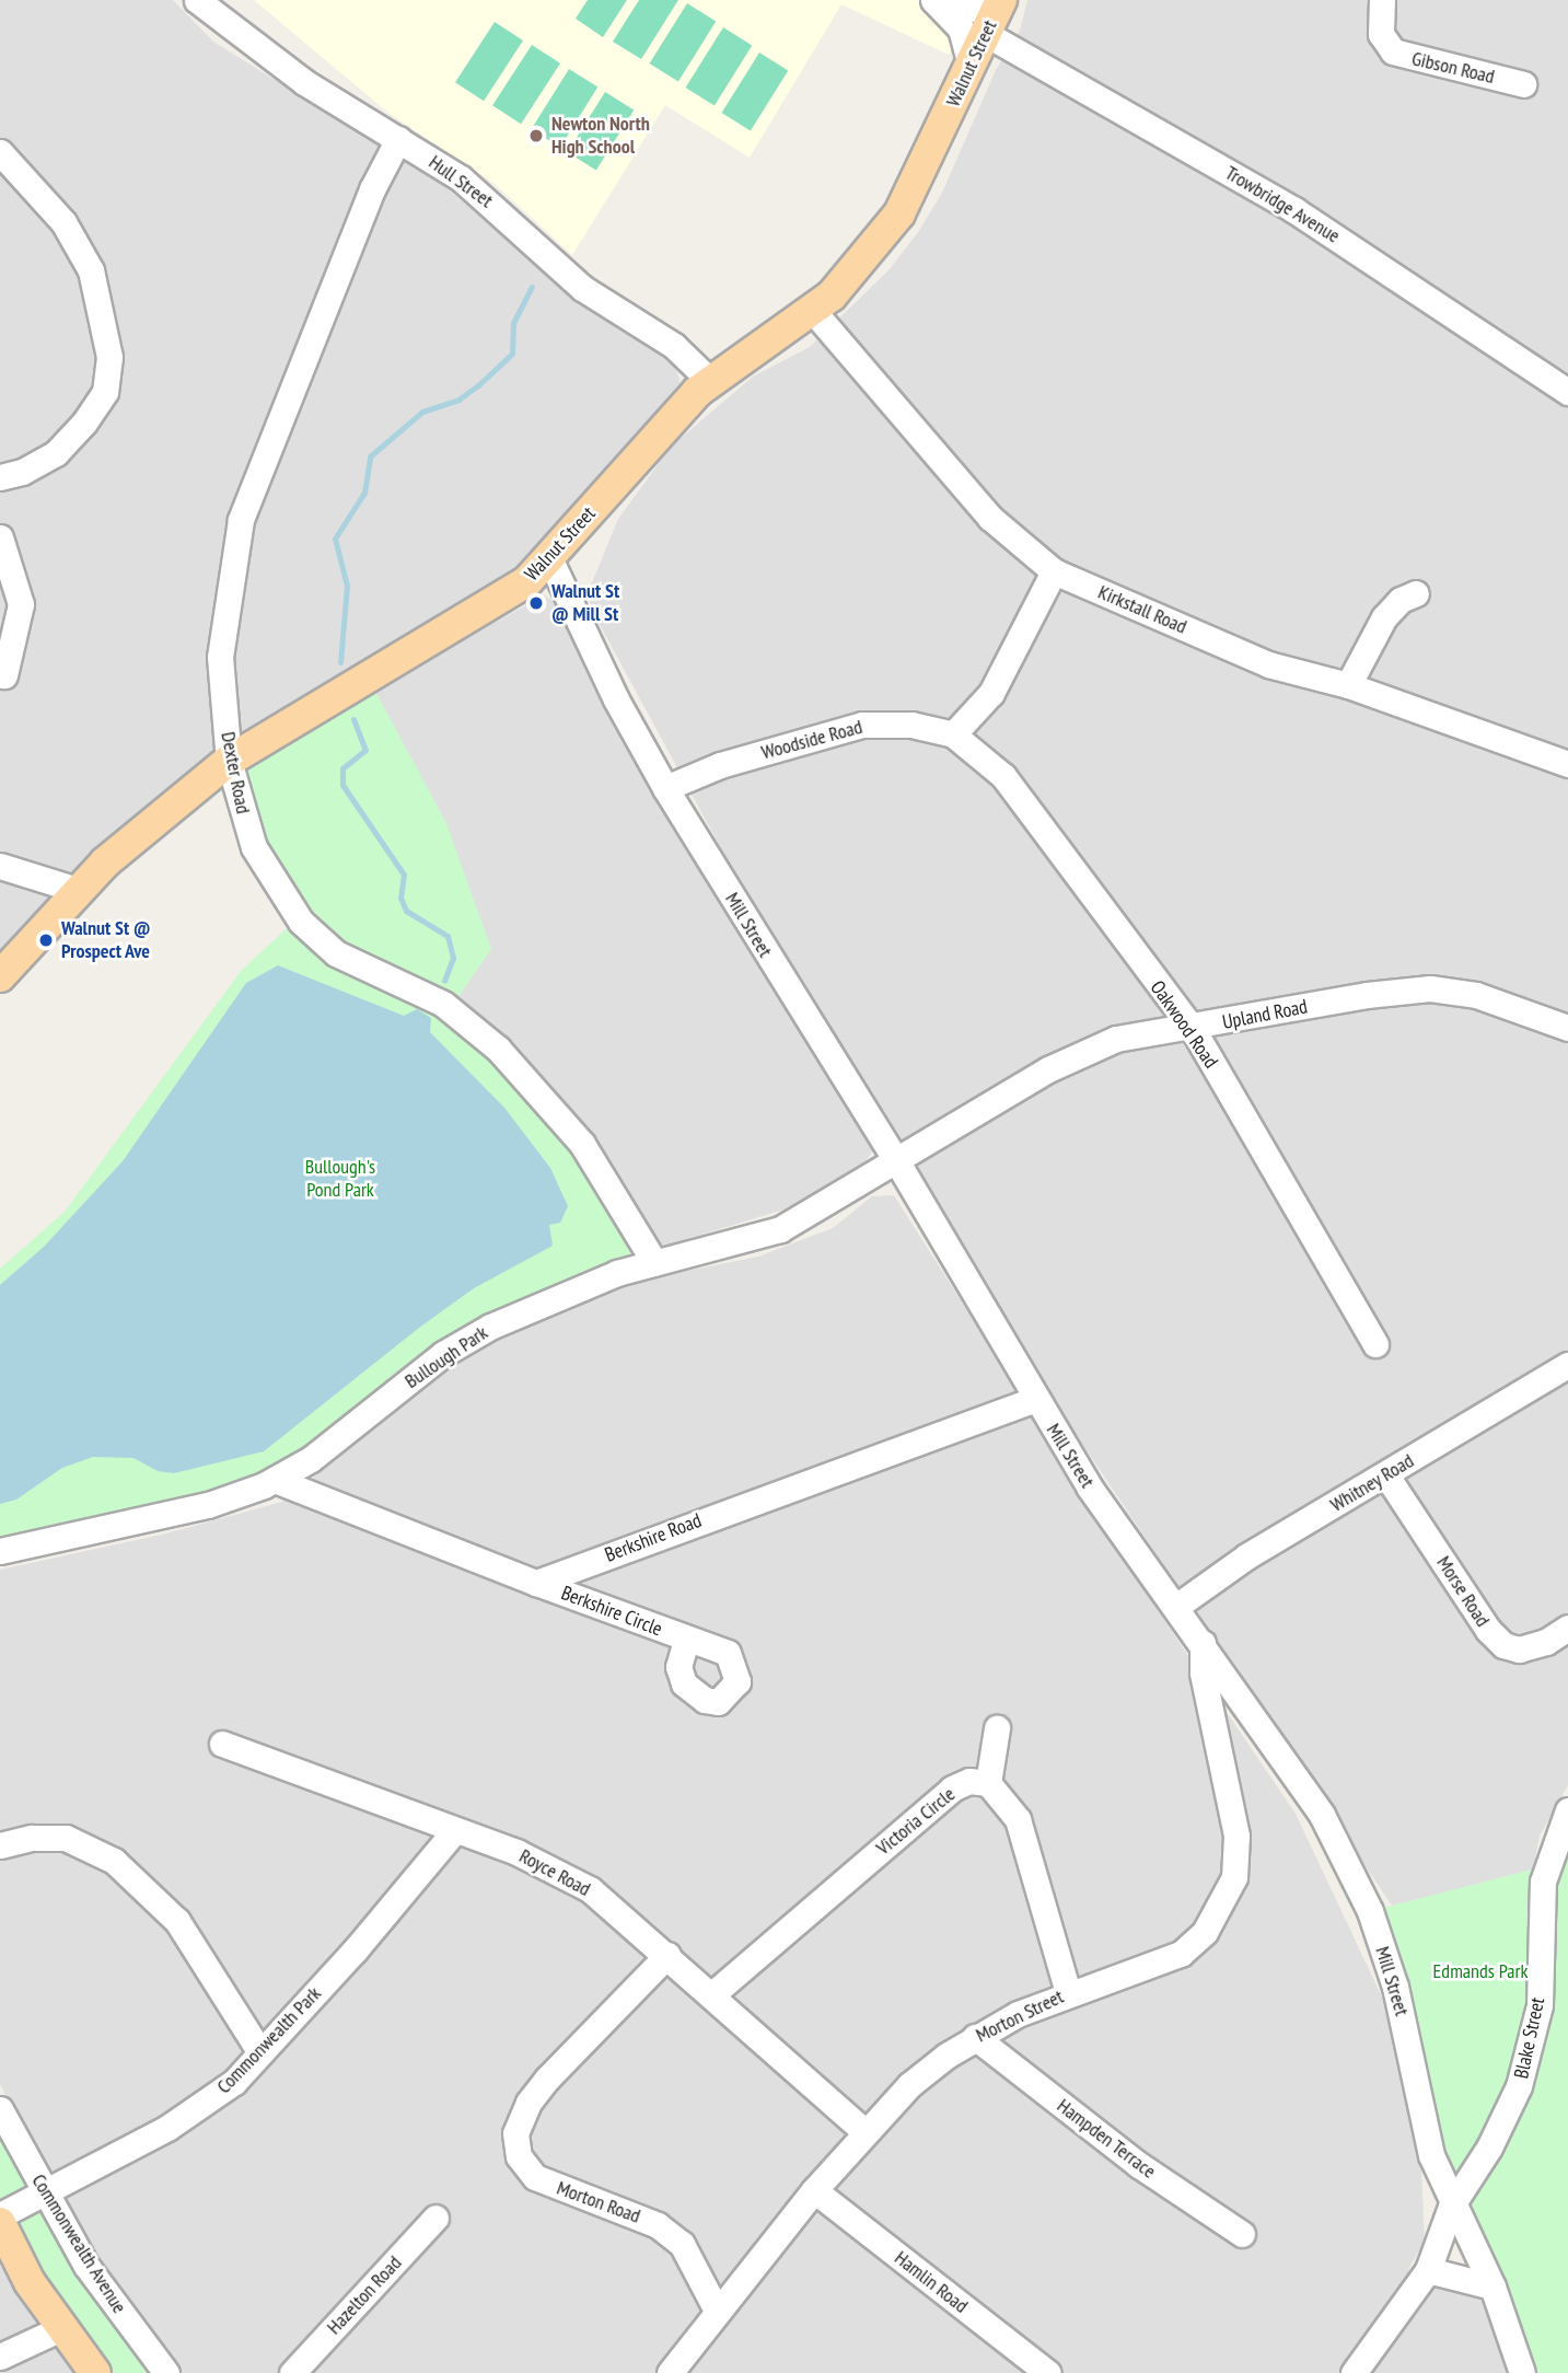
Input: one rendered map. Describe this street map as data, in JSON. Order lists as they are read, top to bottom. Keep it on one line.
{"streets":{"main road":["Walnut Street"],"street":["Gibson Road","Hull Street","Trowbridge Avenue","Kirkstall Road","Woodside Road","Dexter Road","Mill Street","Upland Road","Oakwood Road","Bullough Park","Whitney Road","Berkshire Road","Morse Road","Berkshire Circle","Victoria Circle","Royce Road","Morton Street","Blake Street","Commonwealth Park","Hampden Terrace","Morton Road","Commonwealth Avenue","Hamlin Road","Hazelton Road"]},"crossings":[["Walnut Street","Hull Street"],["Walnut Street","Trowbridge Avenue"],["Walnut Street","Kirkstall Road"],["Walnut Street","Dexter Road"],["Walnut Street","Mill Street"],["Hull Street","Dexter Road"],["Woodside Road","Mill Street"],["Woodside Road","Oakwood Road"],["Dexter Road","Bullough Park"],["Mill Street","Upland Road"],["Mill Street","Bullough Park"],["Mill Street","Whitney Road"],["Mill Street","Berkshire Road"],["Mill Street","Morton Street"],["Mill Street","Blake Street"],["Upland Road","Oakwood Road"],["Upland Road","Bullough Park"],["Whitney Road","Morse Road"],["Berkshire Road","Berkshire Circle"],["Victoria Circle","Royce Road"],["Royce Road","Morton Street"],["Royce Road","Commonwealth Park"],["Royce Road","Morton Road"],["Morton Street","Hampden Terrace"],["Morton Street","Morton Road"],["Morton Street","Hamlin Road"],["Commonwealth Park","Commonwealth Avenue"]],"parks":["Bullough's Pond Park","Edmands Park"],"places":["Newton North High School","Walnut St @ Mill St","Walnut St @ Prospect Ave"]}
